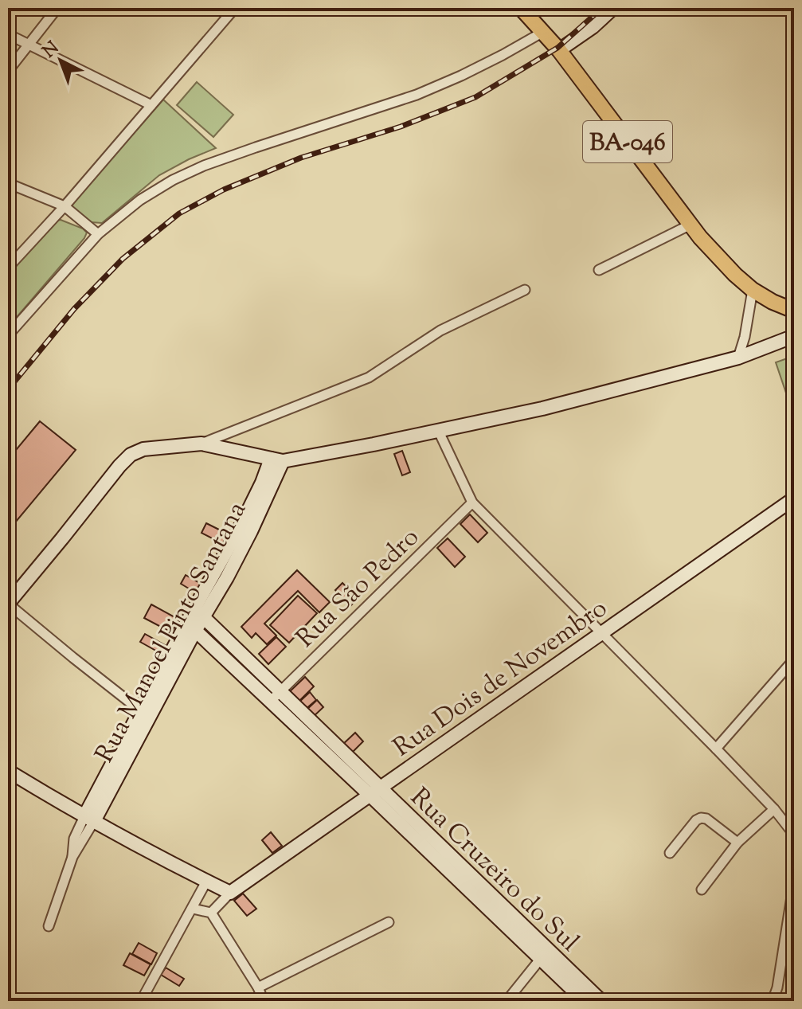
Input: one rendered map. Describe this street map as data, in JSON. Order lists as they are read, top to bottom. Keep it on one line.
{"streets":{"main road":["BA-046"],"street":["Rua São Pedro","Rua Manoel Pinto Santana","Rua Dois de Novembro","Rua Cruzeiro do Sul"]},"crossings":[["Rua São Pedro","Rua Cruzeiro do Sul"],["Rua Manoel Pinto Santana","Rua Cruzeiro do Sul"],["Rua Dois de Novembro","Rua Cruzeiro do Sul"]],"north":"top left"}
